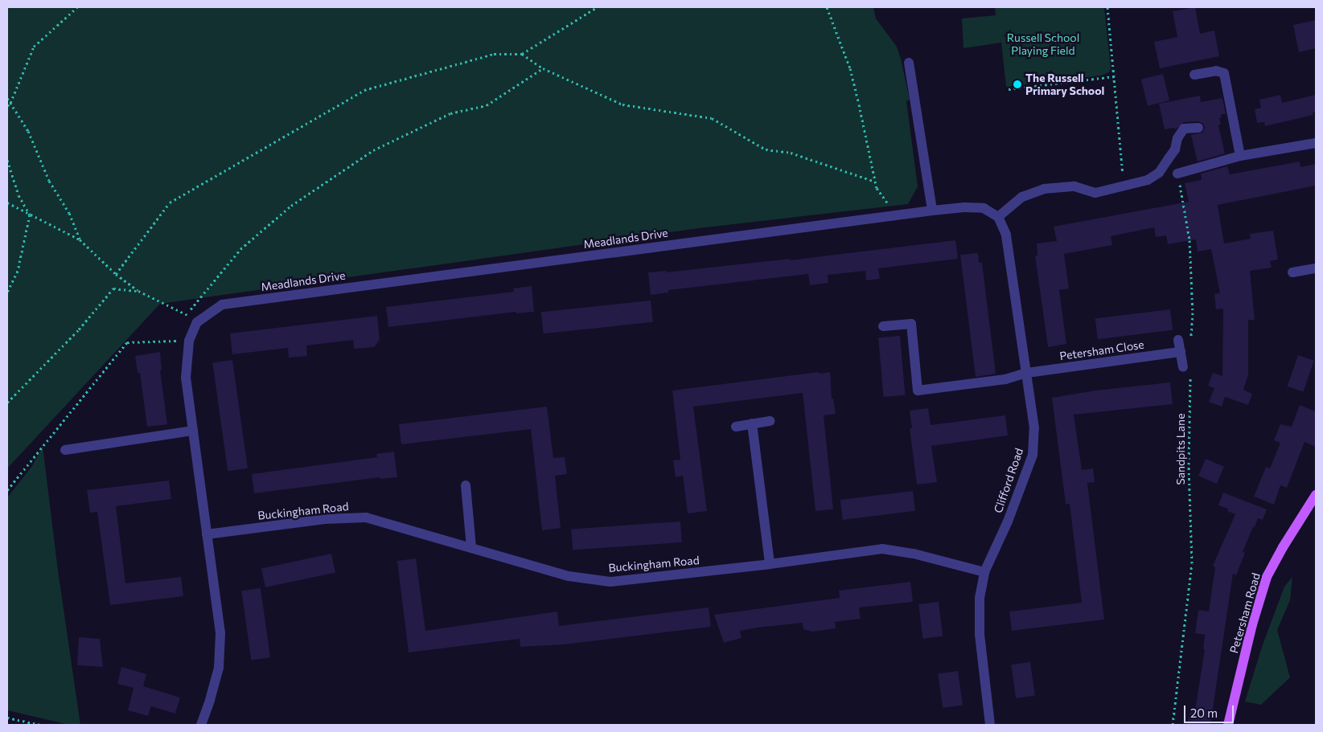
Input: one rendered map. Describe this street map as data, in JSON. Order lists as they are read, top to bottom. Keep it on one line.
{"streets":{"main road":["Petersham Road"],"street":["Meadlands Drive","Petersham Close","Clifford Road","Buckingham Road"],"path":["Sandpits Lane"]},"crossings":[["Meadlands Drive","Clifford Road"],["Petersham Close","Clifford Road"],["Clifford Road","Buckingham Road"]],"parks":["Russell School Playing Field"],"places":["The Russell Primary School"],"scale_bar":"20 m"}
